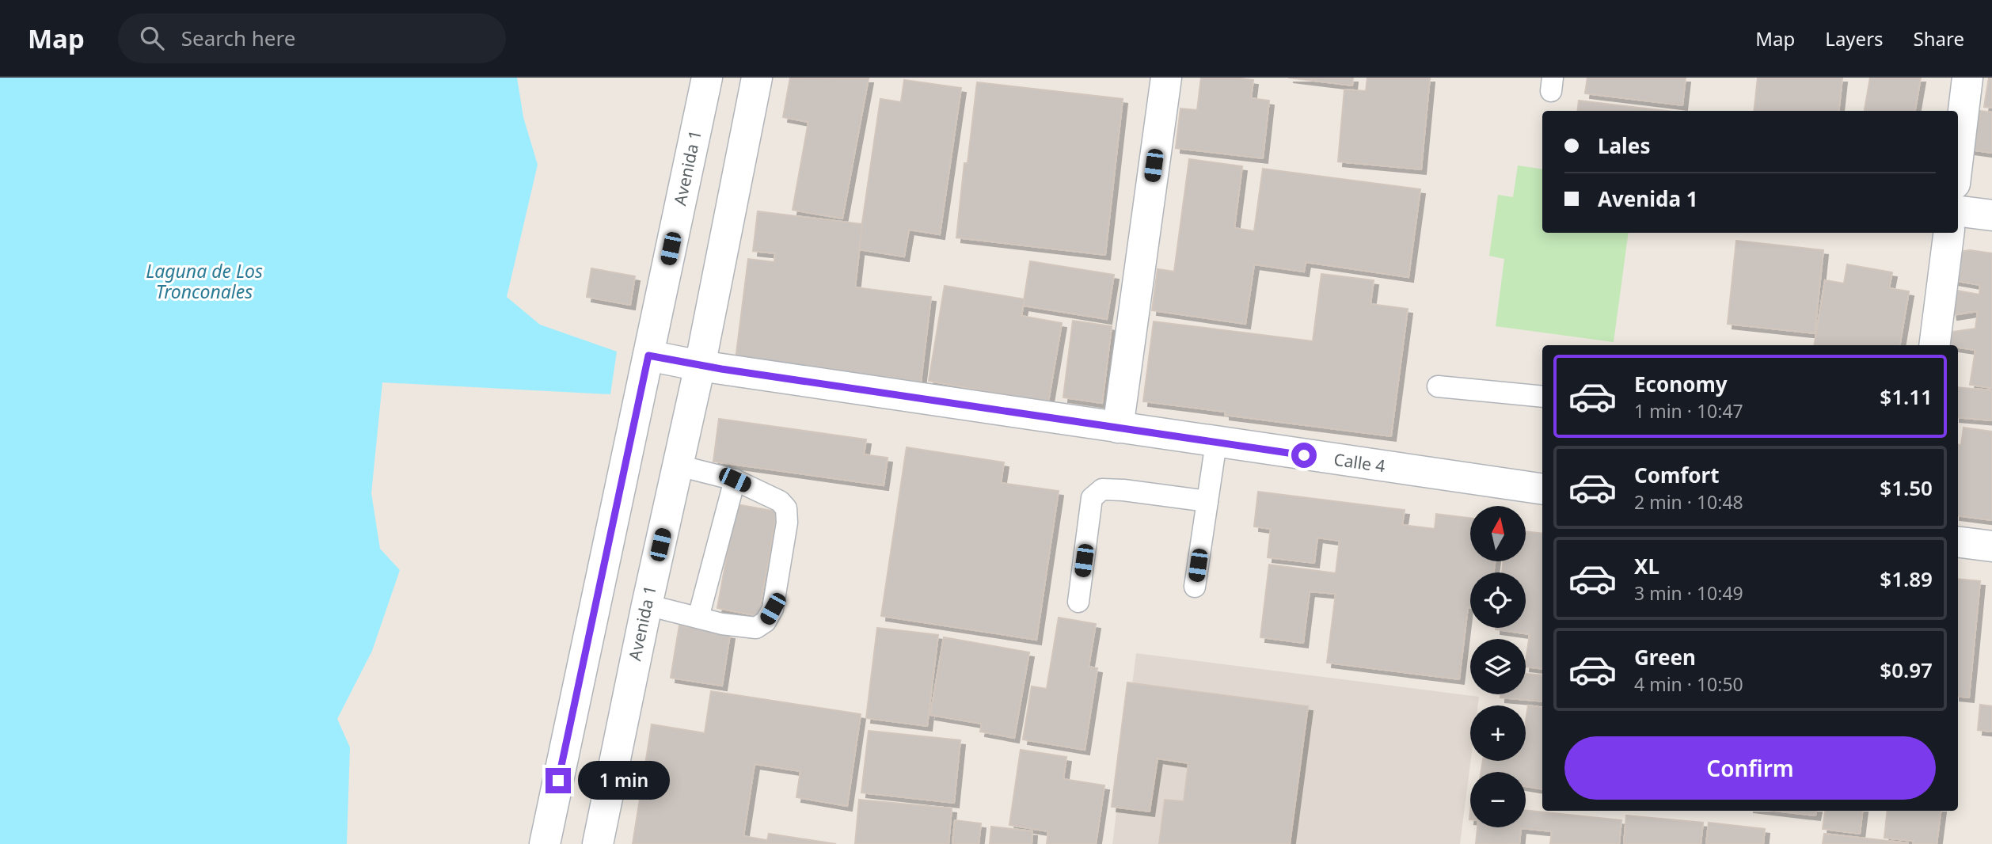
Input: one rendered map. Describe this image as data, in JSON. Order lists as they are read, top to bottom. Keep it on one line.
{"streets":{"street":["Avenida 1","Calle 4"]},"crossings":[["Avenida 1","Calle 4"]],"water":["Laguna de Los Tronconales"],"north":"top","page":{"header":"Map","search":"Search here","nav":["Map","Layers","Share"],"banner":["Lales","Avenida 1"],"list":[{"name":"Economy","note":"1 min · 10:47","value":"$1.11"},{"name":"Comfort","note":"2 min · 10:48","value":"$1.50"},{"name":"XL","note":"3 min · 10:49","value":"$1.89"},{"name":"Green","note":"4 min · 10:50","value":"$0.97"}],"map_buttons":["+","−"],"buttons":"Confirm","bubble":"1 min"}}
